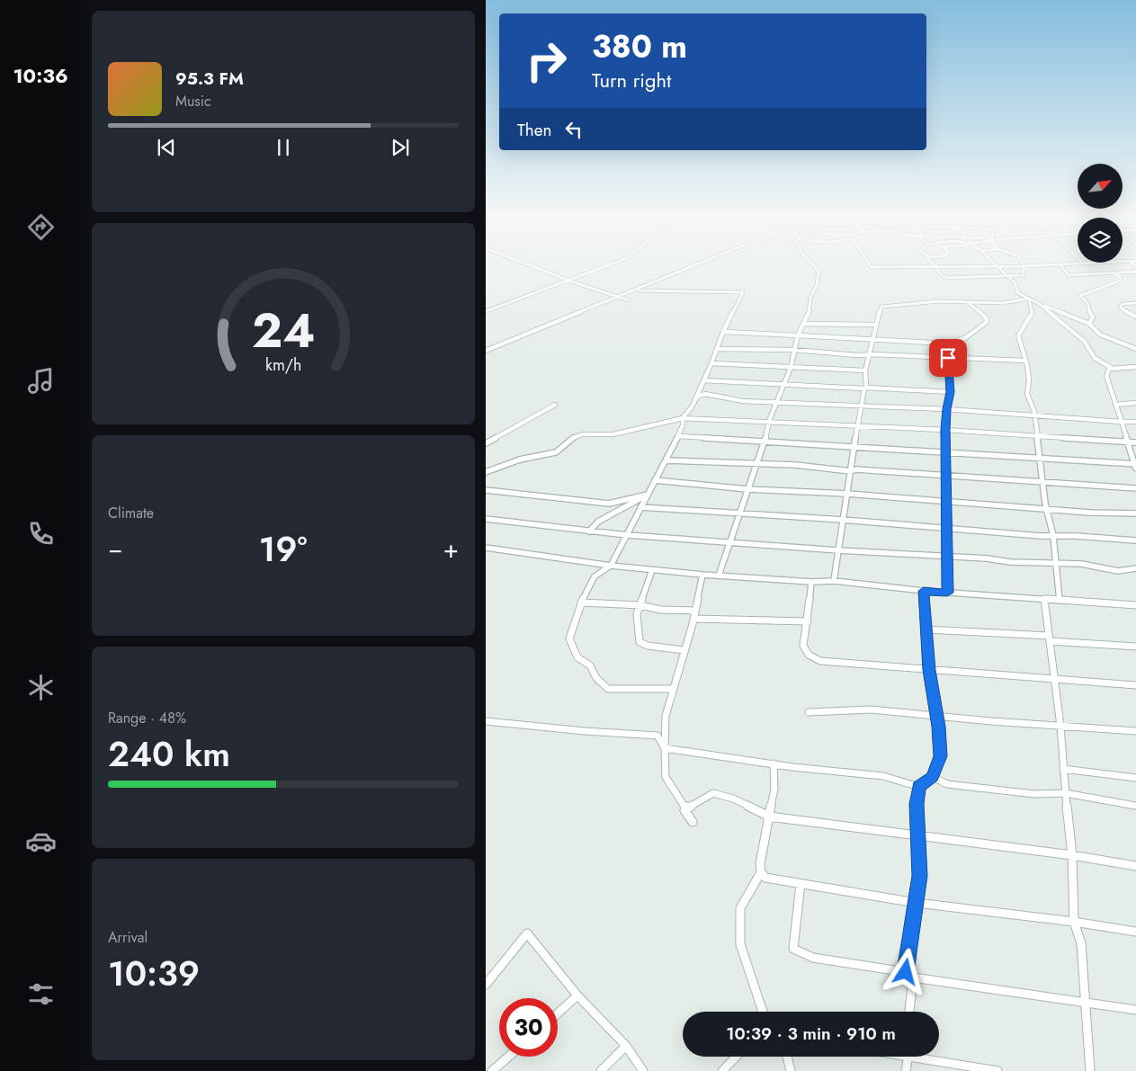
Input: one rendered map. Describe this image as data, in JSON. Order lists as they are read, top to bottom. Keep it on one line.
{"north":"top right","page":{"tabs":"10:36","turn":["380 m","Turn right"],"song":["95.3 FM","Music"],"then":"Then","tile":["Climate",["Range · 48%","240 km"],["Arrival","10:39"]],"heat":["−","19°","+"],"limit":"30","trip":"10:39 · 3 min · 910 m","gauge":["24","km/h"]}}
